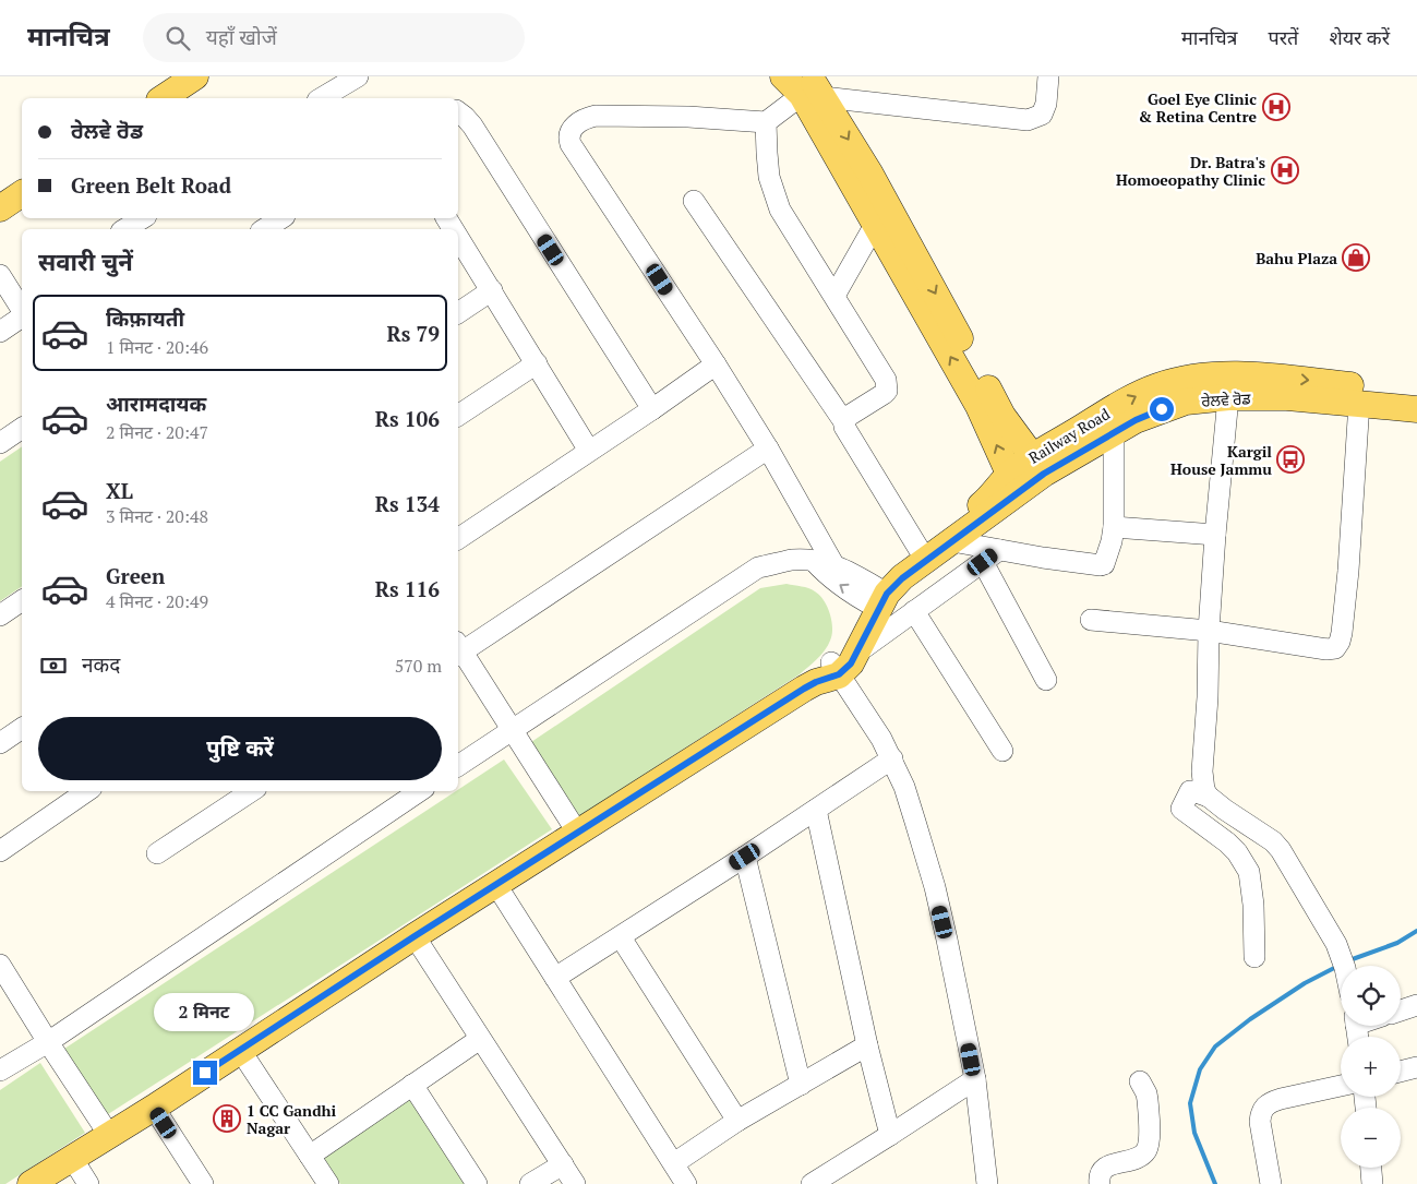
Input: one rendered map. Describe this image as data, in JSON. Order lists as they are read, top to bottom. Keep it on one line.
{"streets":{"main road":["ਰੇਲਵੇ ਰੋਡ","Railway Road"]},"crossings":[["ਰੇਲਵੇ ਰੋਡ","Railway Road"]],"one_way":["Railway Road"],"places":{"hospital":["Goel Eye Clinic & Retina Centre","Dr. Batra's Homoeopathy Clinic"],"shop":["Bahu Plaza"],"bus stop":["Kargil House Jammu"],"building":["1 CC Gandhi Nagar"]},"page":{"header":"मानचित्र","search":"यहाँ खोजें","nav":["मानचित्र","परतें","शेयर करें"],"banner":["ਰੇਲਵੇ ਰੋਡ","Green Belt Road"],"heading":"सवारी चुनें","list":[{"name":"किफ़ायती","note":"1 मिनट · 20:46","value":"Rs 79"},{"name":"आरामदायक","note":"2 मिनट · 20:47","value":"Rs 106"},{"name":"XL","note":"3 मिनट · 20:48","value":"Rs 134"},{"name":"Green","note":"4 मिनट · 20:49","value":"Rs 116"}],"pay":["नकद","570 m"],"buttons":"पुष्टि करें","map_buttons":["+","−"],"bubble":"2 मिनट"}}
